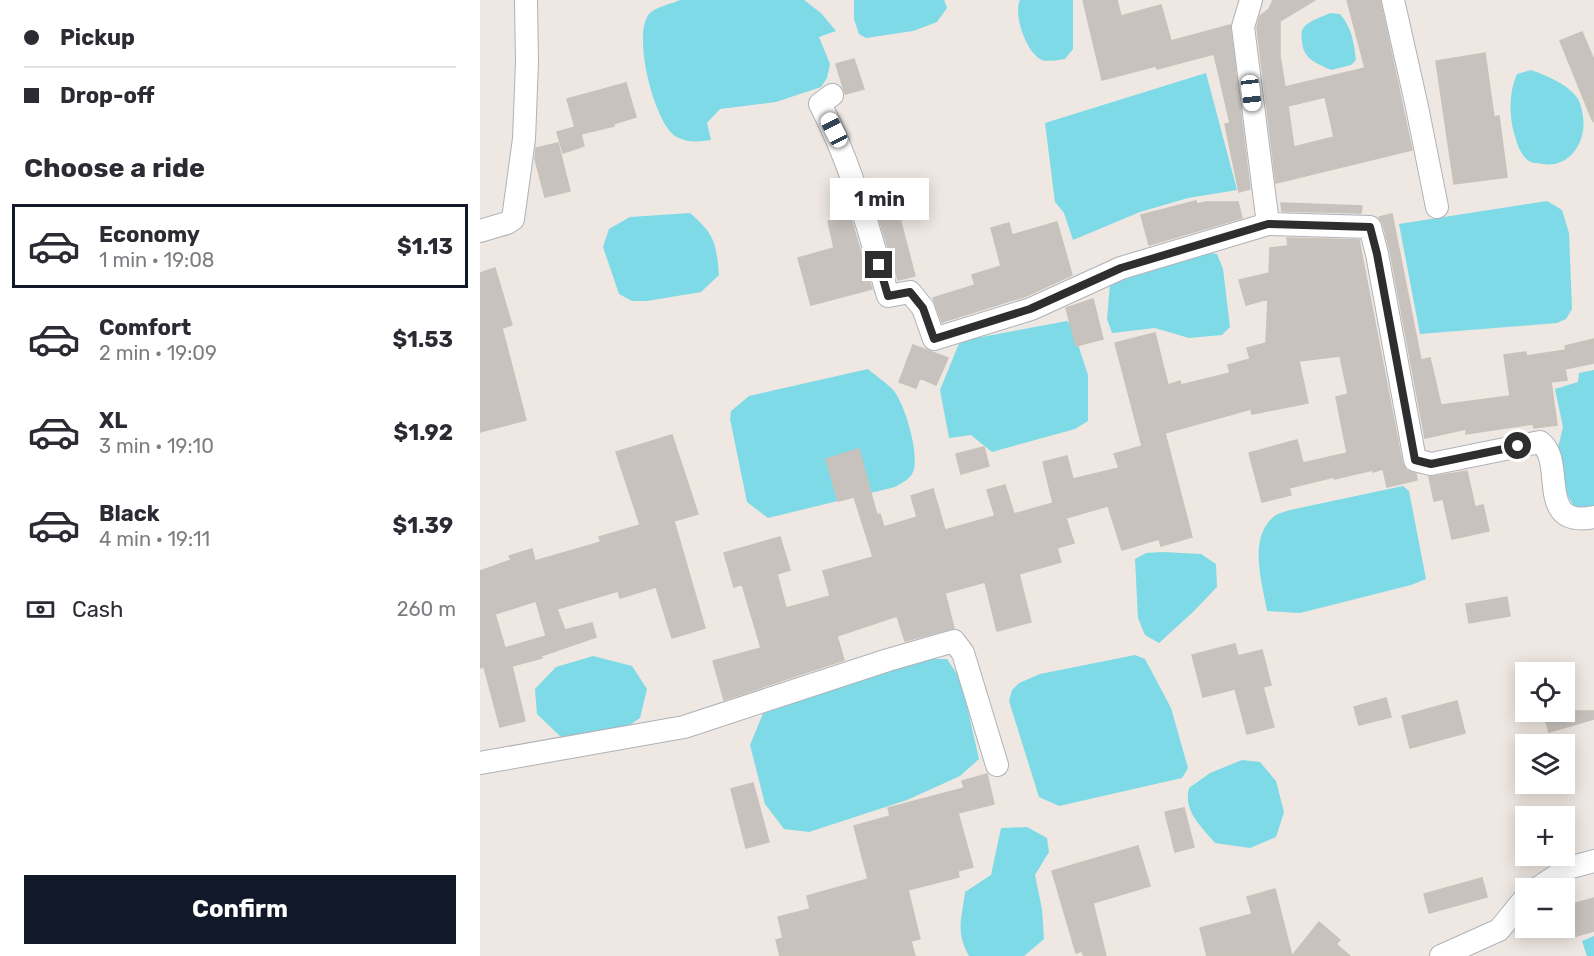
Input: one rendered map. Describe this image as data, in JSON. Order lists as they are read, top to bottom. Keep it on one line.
{"page":{"banner":["Pickup","Drop-off"],"heading":"Choose a ride","bubble":"1 min","list":[{"name":"Economy","note":"1 min · 19:08","value":"$1.13"},{"name":"Comfort","note":"2 min · 19:09","value":"$1.53"},{"name":"XL","note":"3 min · 19:10","value":"$1.92"},{"name":"Black","note":"4 min · 19:11","value":"$1.39"}],"pay":["Cash","260 m"],"map_buttons":["+","−"],"buttons":"Confirm"}}
